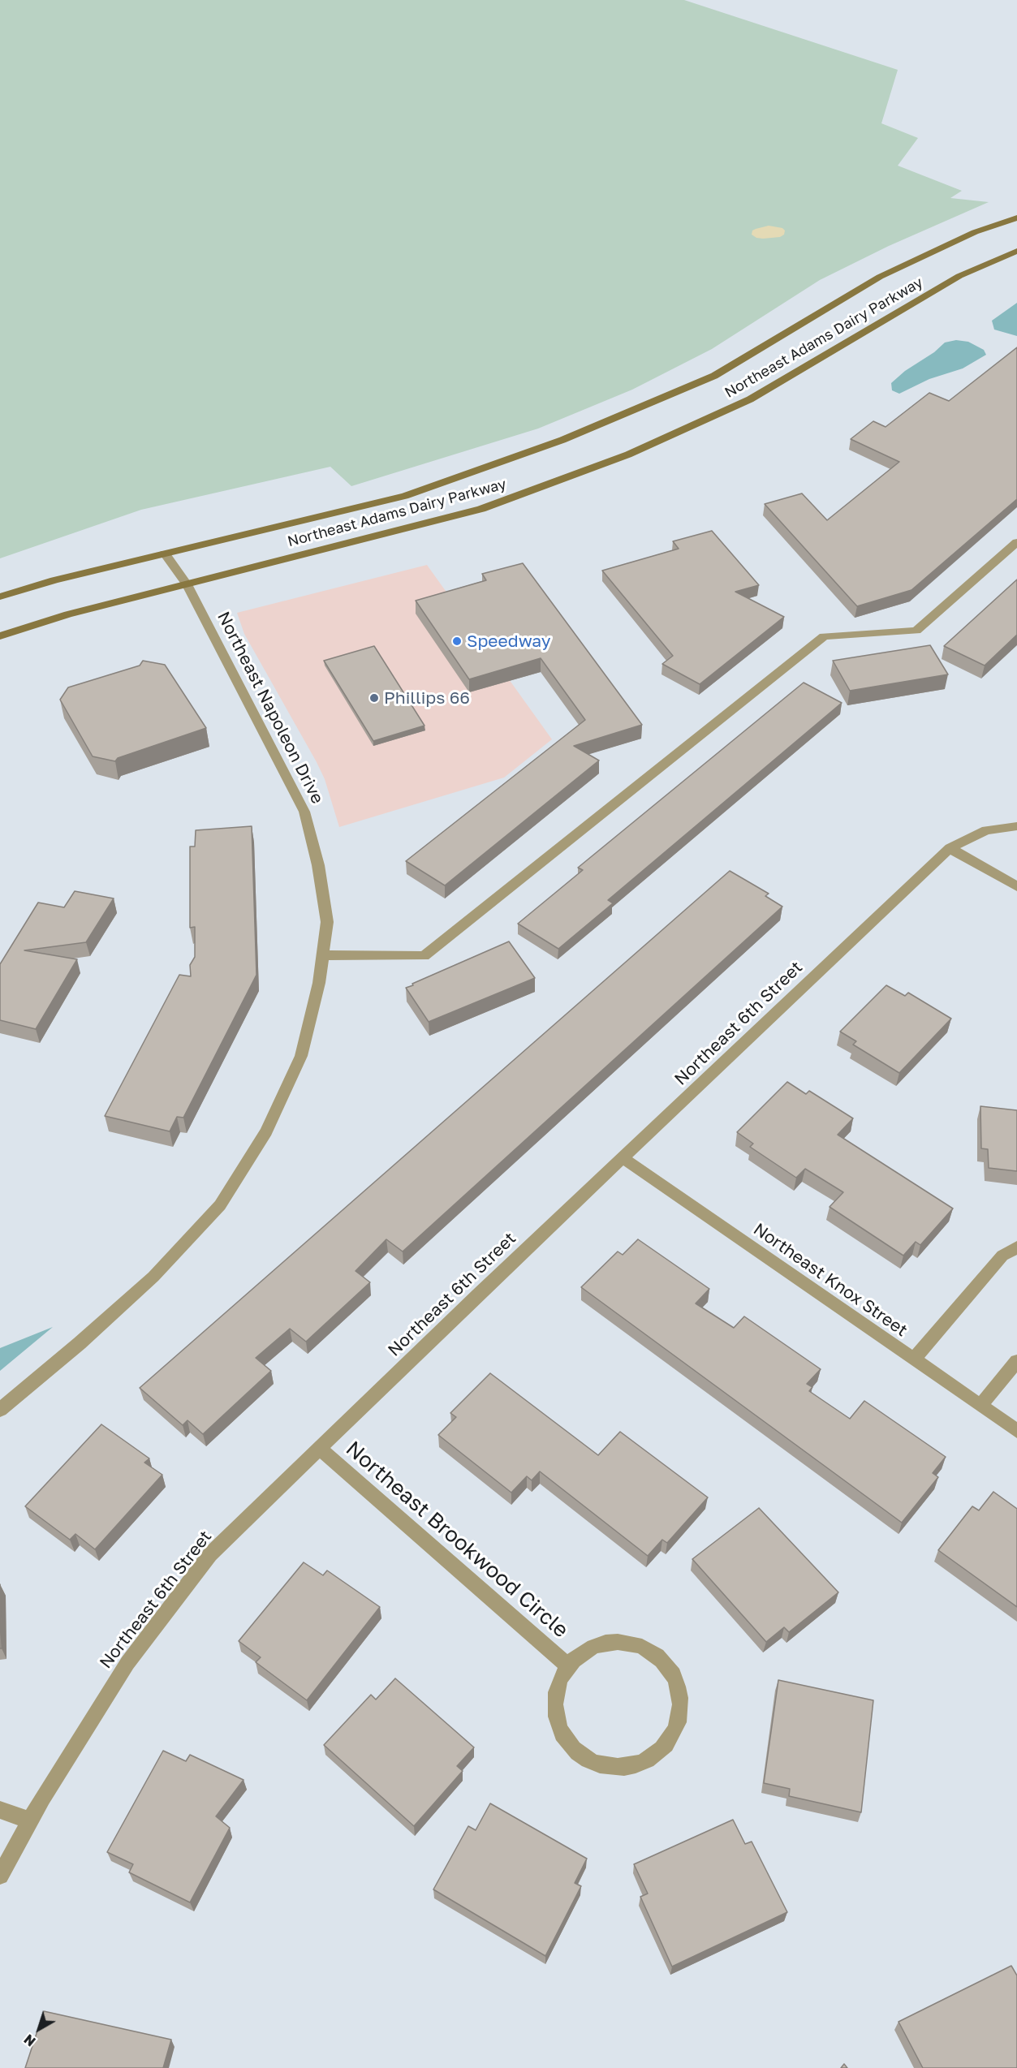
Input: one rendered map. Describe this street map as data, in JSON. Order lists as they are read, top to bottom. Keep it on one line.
{"streets":{"main road":["Northeast Adams Dairy Parkway"],"street":["Northeast Napoleon Drive","Northeast 6th Street","Northeast Knox Street","Northeast Brookwood Circle"]},"crossings":[["Northeast Adams Dairy Parkway","Northeast Napoleon Drive"],["Northeast 6th Street","Northeast Knox Street"],["Northeast 6th Street","Northeast Brookwood Circle"]],"places":["Speedway","Phillips 66"],"north":"bottom left"}
